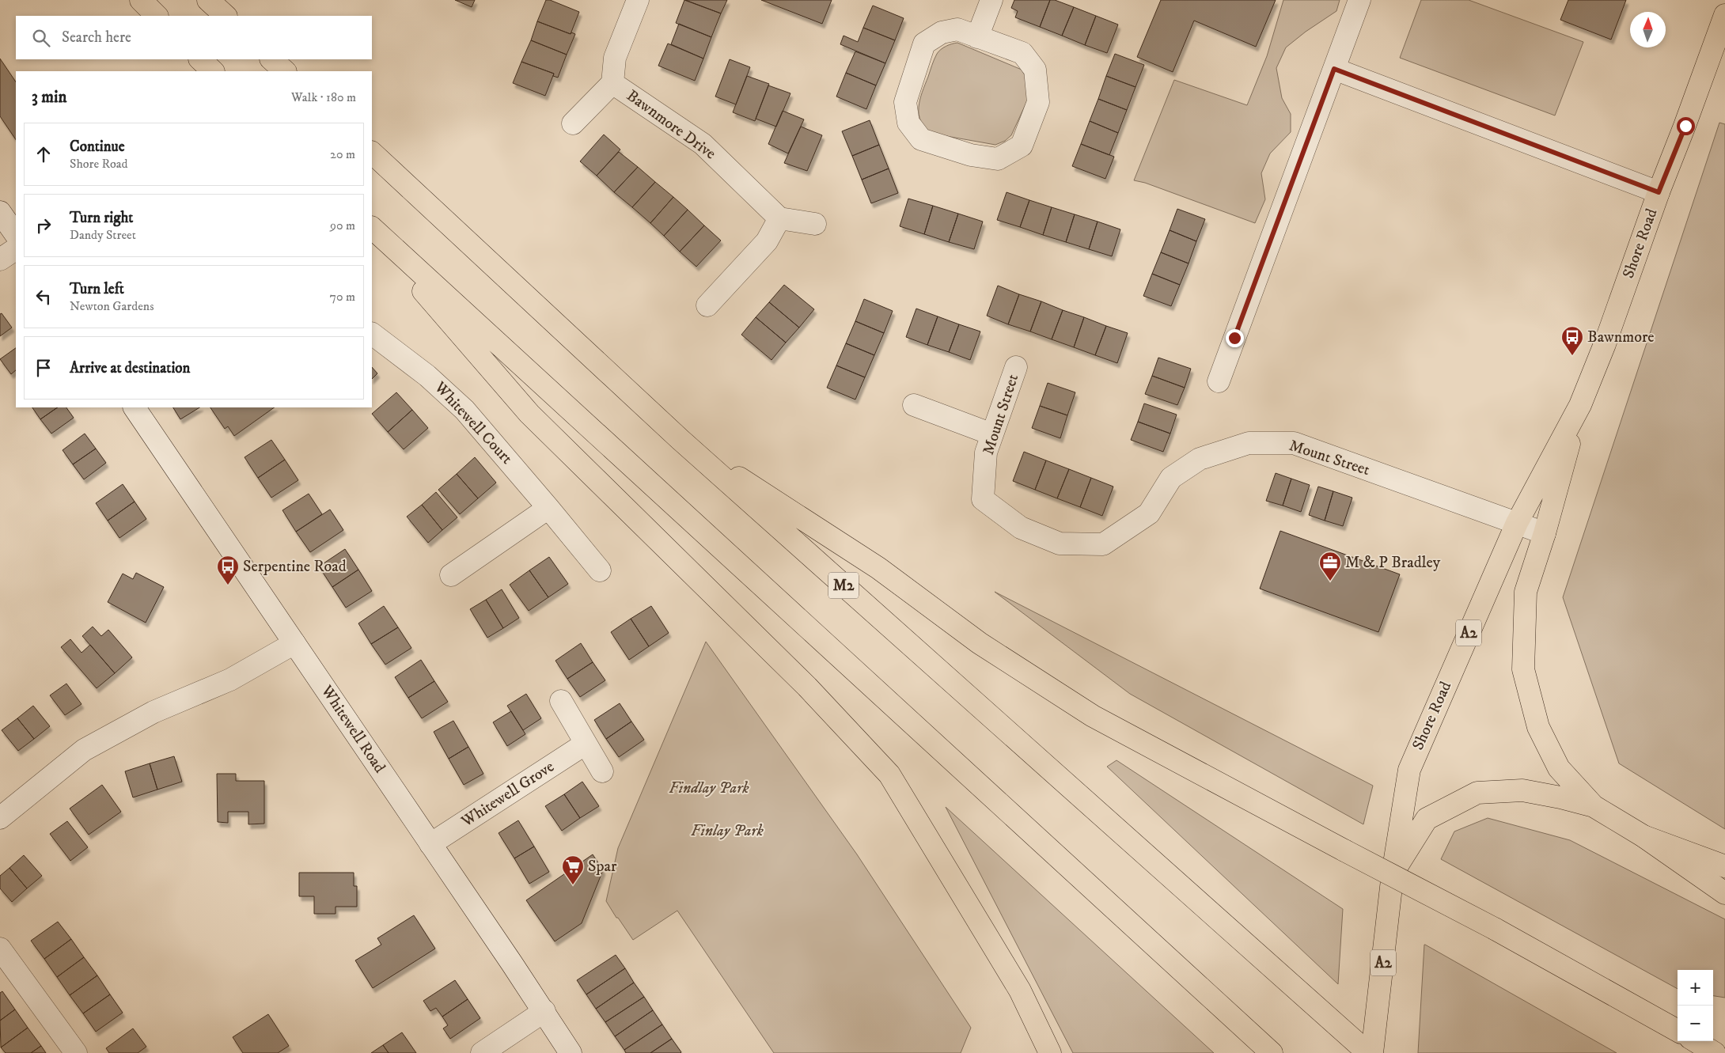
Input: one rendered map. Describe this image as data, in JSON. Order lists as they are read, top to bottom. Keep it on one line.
{"streets":{"main road":["Shore Road","M2","A2"],"street":["Bawnmore Drive","Mount Street","Whitewell Court","Whitewell Road","Whitewell Grove"]},"crossings":[["Shore Road","Mount Street"],["Whitewell Road","Whitewell Grove"]],"parks":["Findlay Park","Finlay Park"],"places":{"bus stop":["Bawnmore","Serpentine Road"],"office":["M & P Bradley"],"supermarket":["Spar"]},"north":"top","page":{"search":"Search here","heading":["3 min","Walk · 180 m"],"list":[["Continue","Shore Road","20 m"],["Turn right","Dandy Street","90 m"],["Turn left","Newton Gardens","70 m"],"Arrive at destination"],"map_buttons":["+","−"]}}
